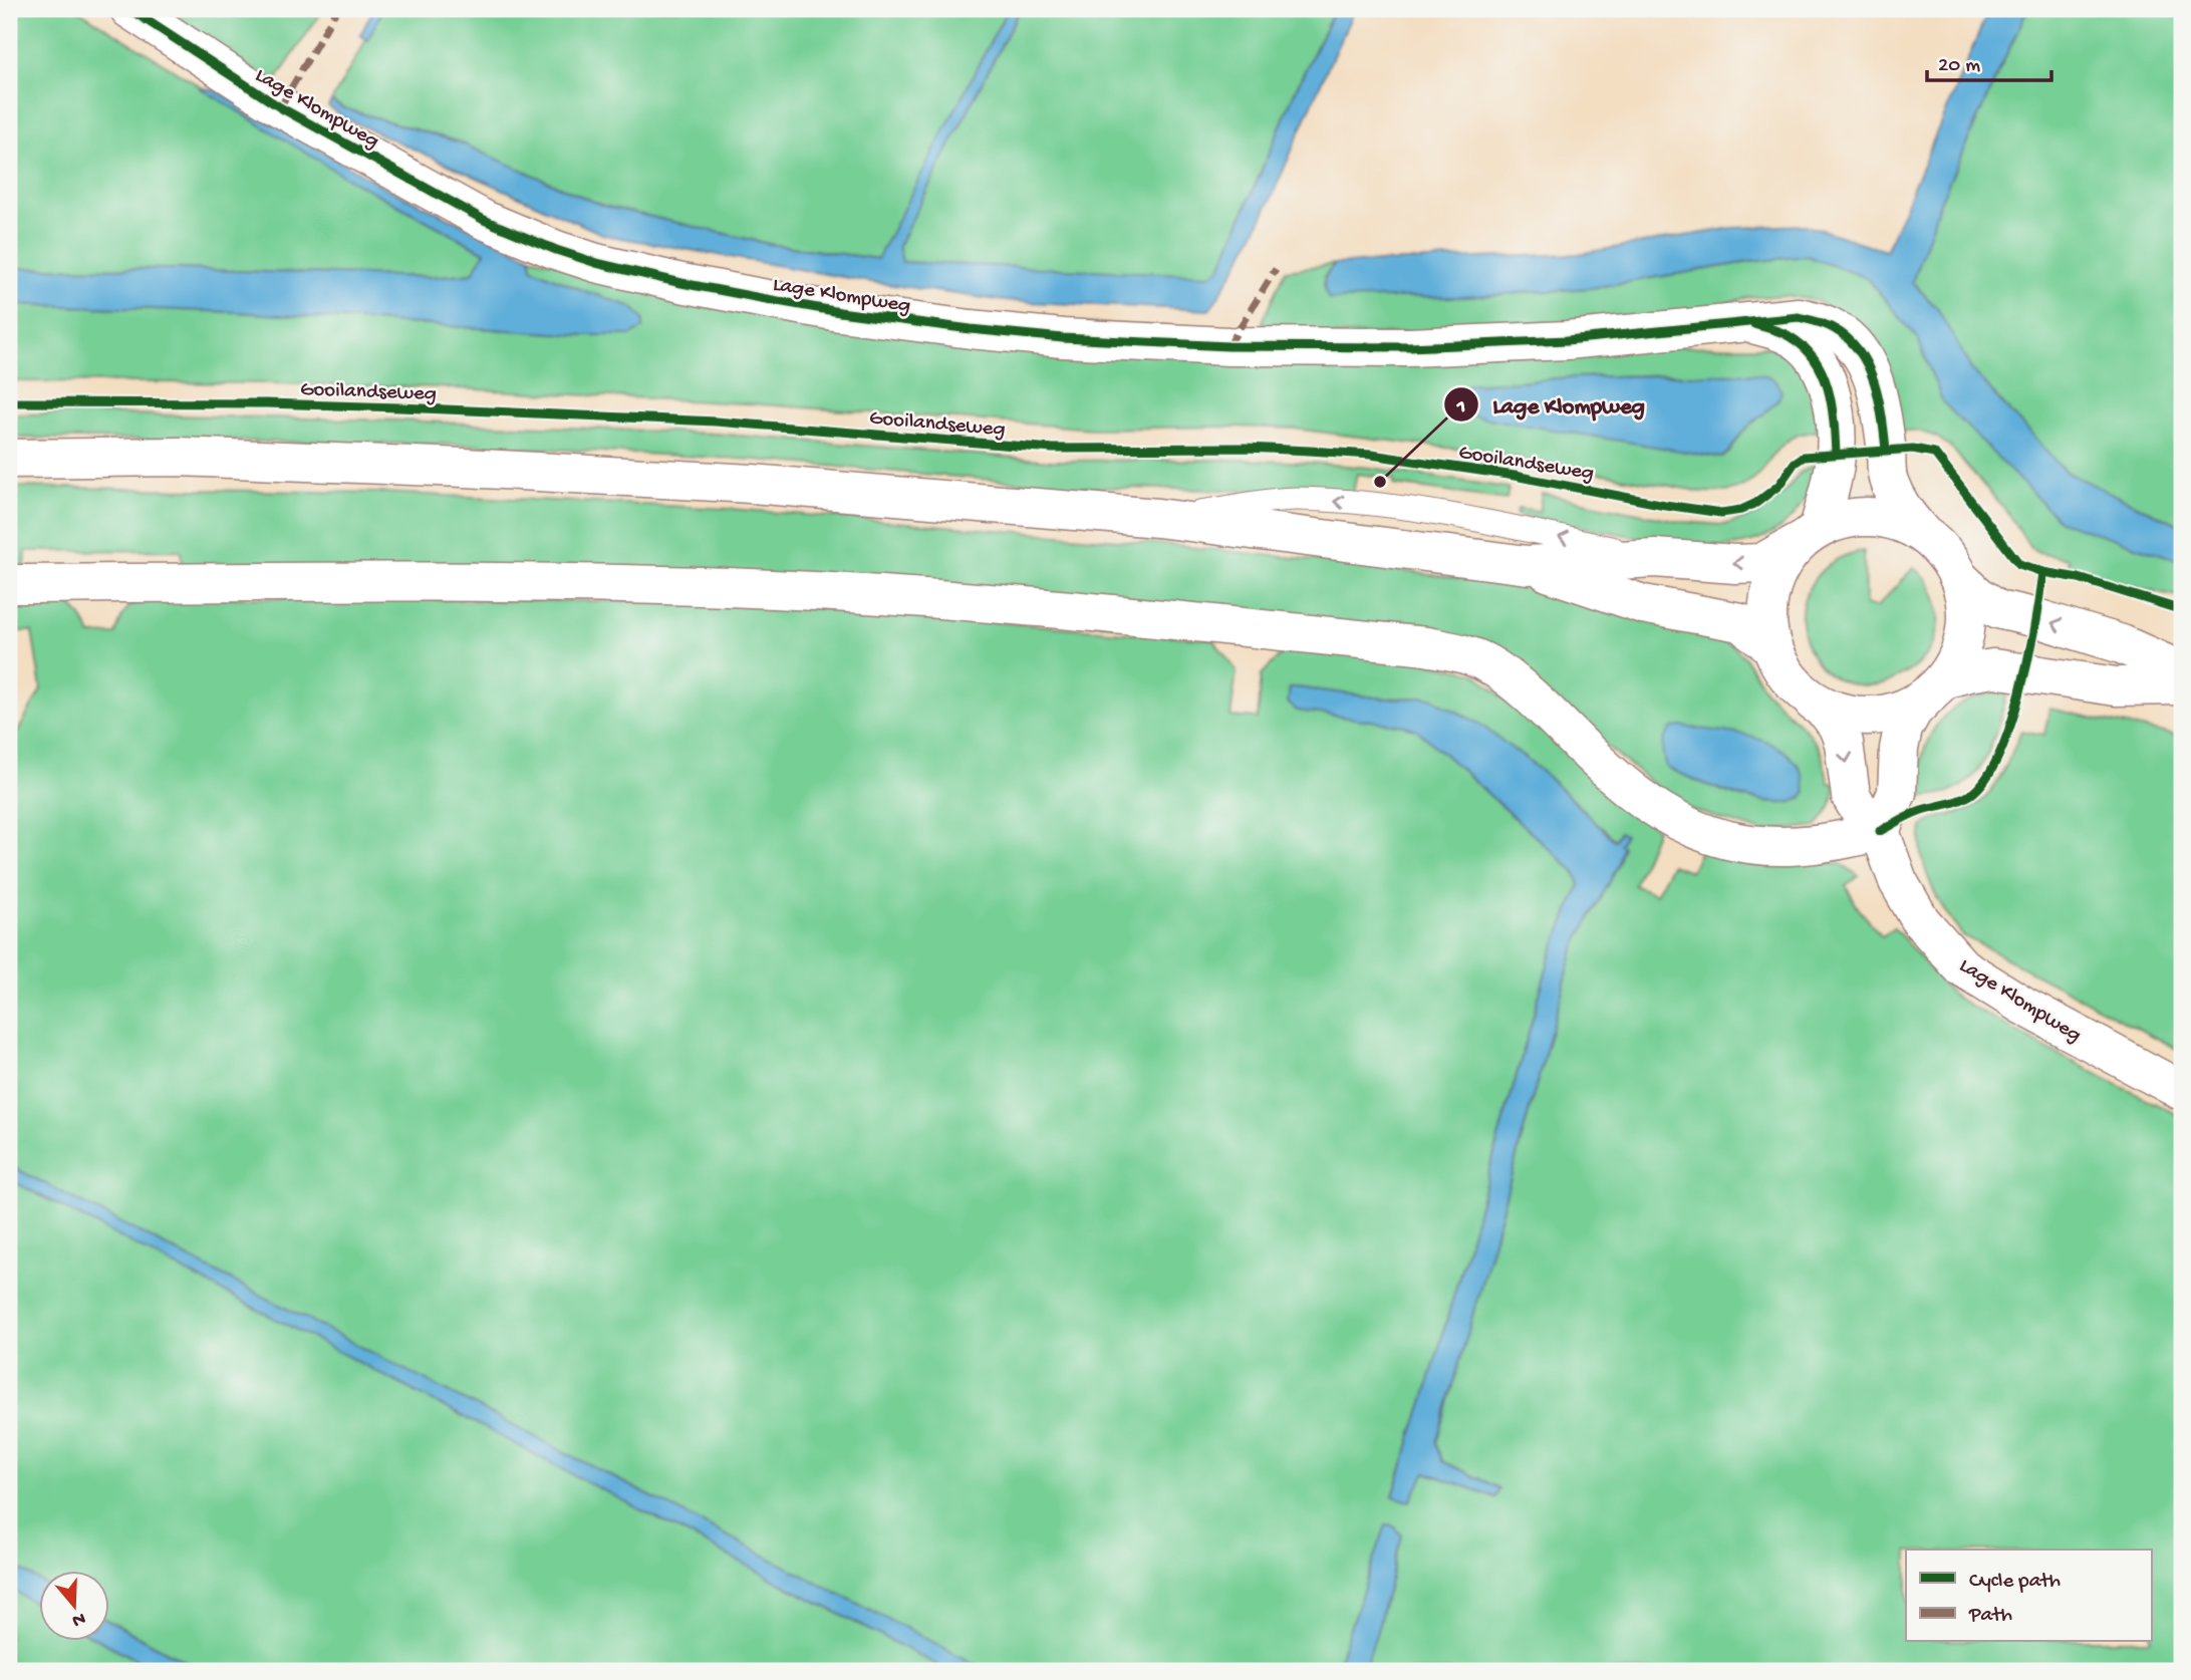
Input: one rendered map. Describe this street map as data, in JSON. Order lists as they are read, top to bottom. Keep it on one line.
{"streets":{"street":["Lage Klompweg"],"cycle path":["Gooilandseweg"]},"places":["Lage Klompweg"],"legend":["Cycle path","Path"],"scale_bar":"20 m","north":"bottom"}
